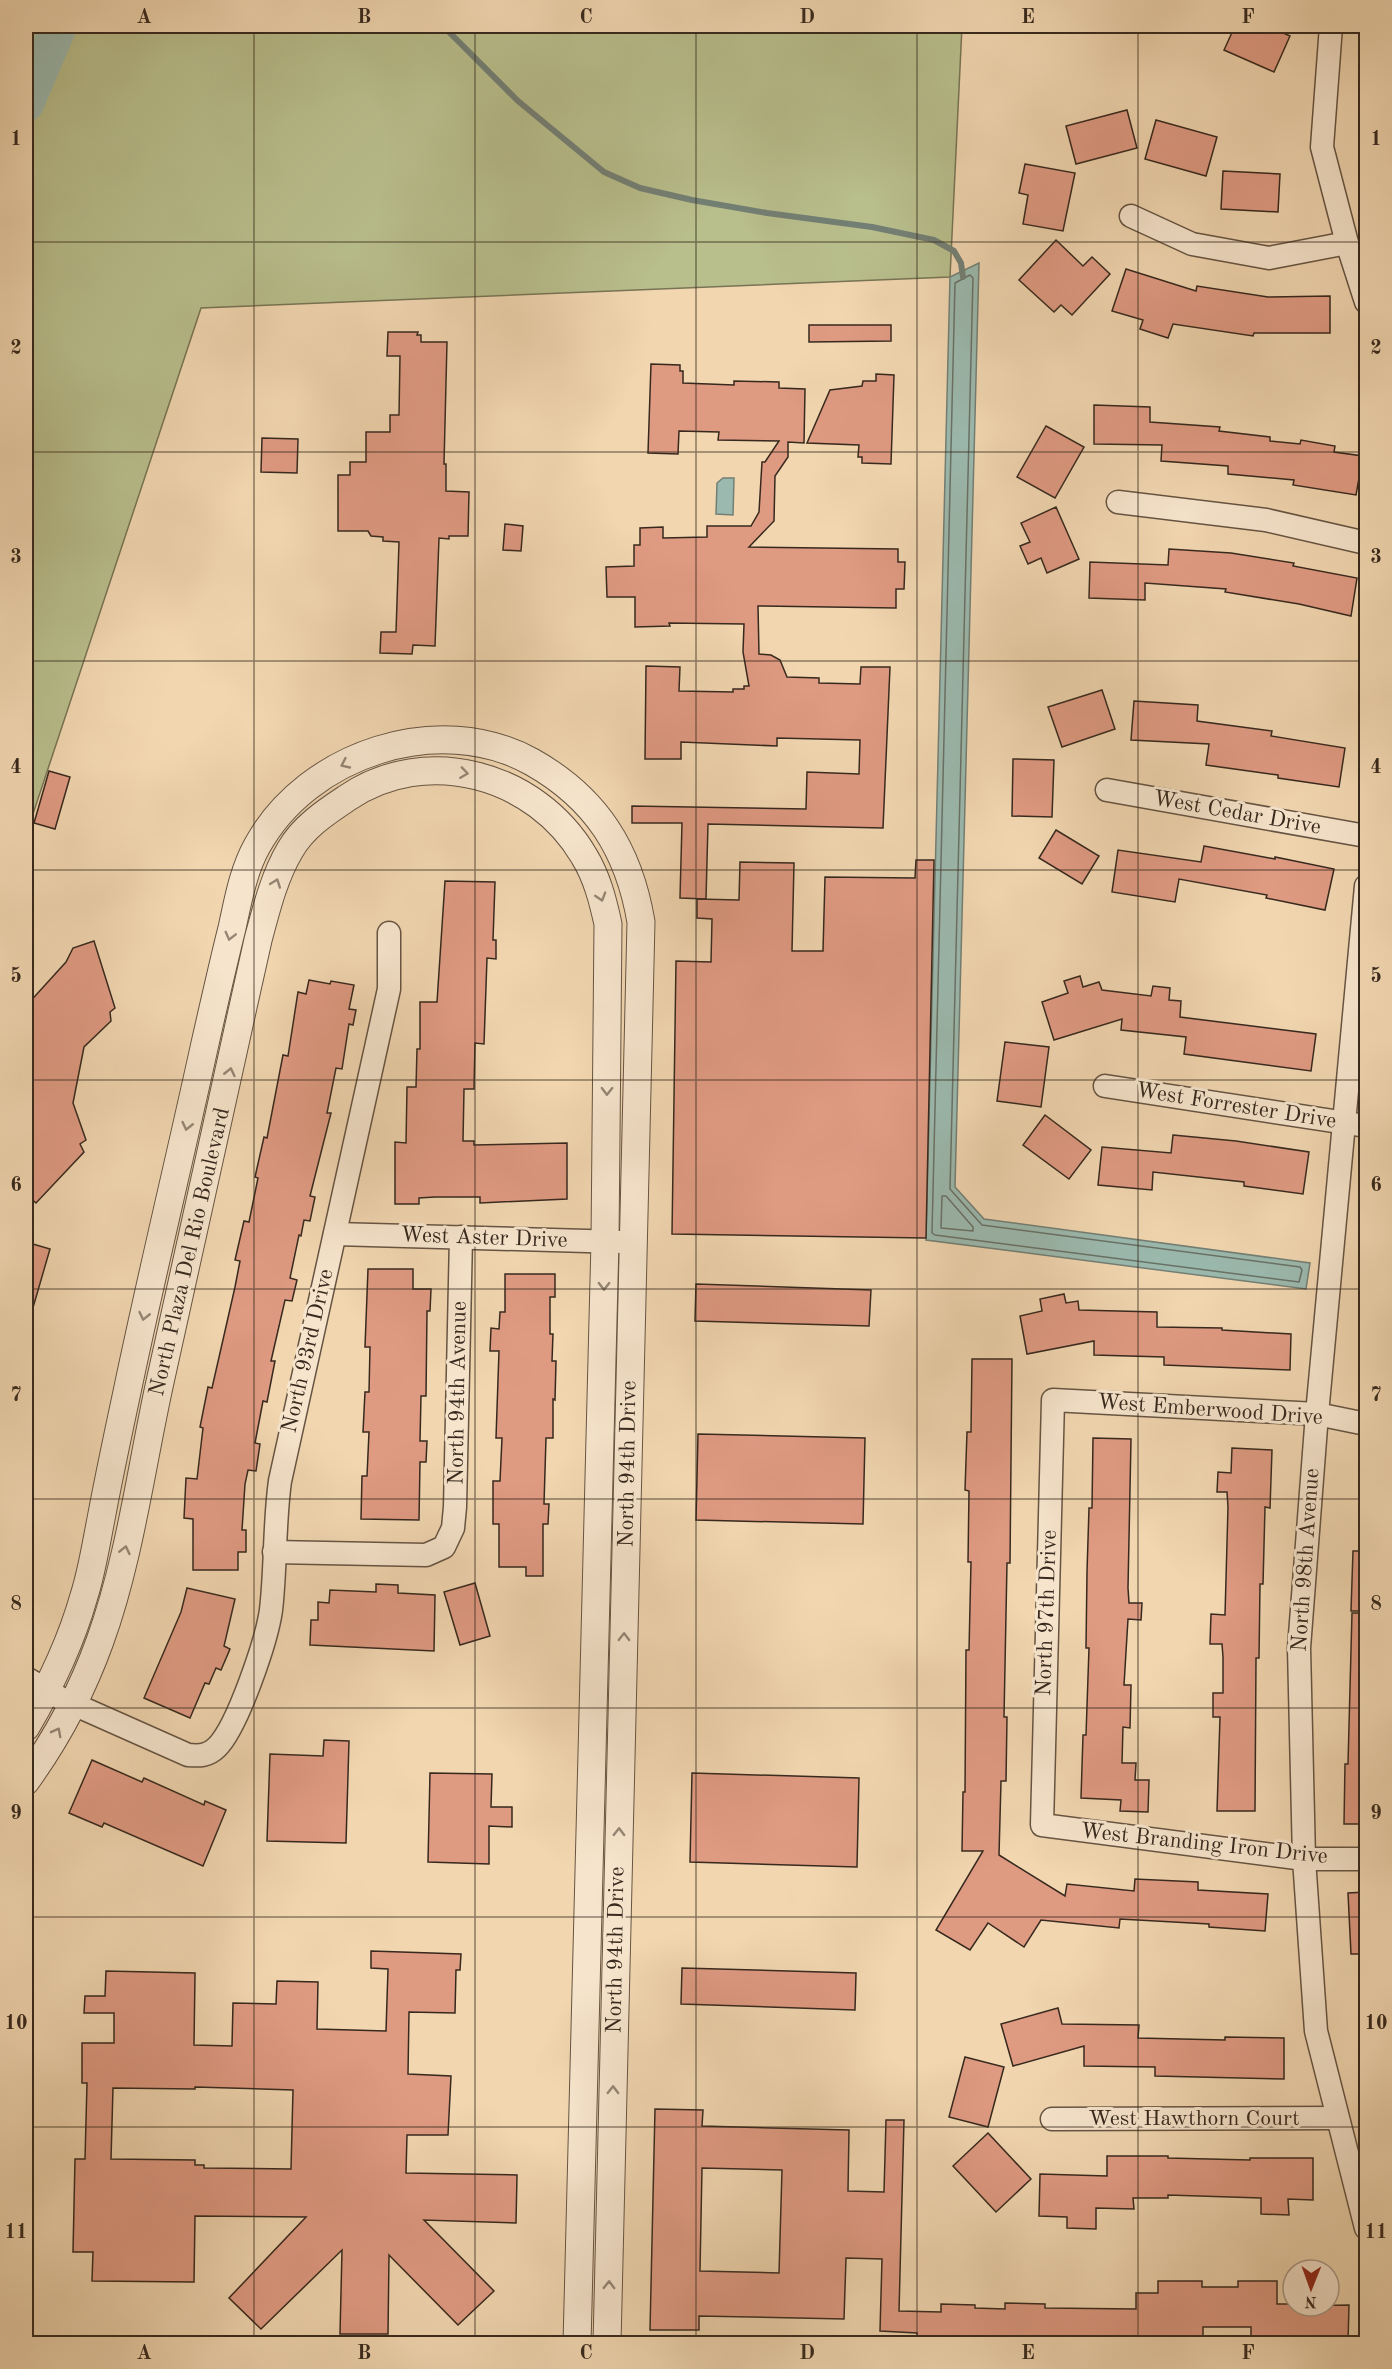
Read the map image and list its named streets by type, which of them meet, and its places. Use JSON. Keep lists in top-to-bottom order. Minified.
{"streets":{"street":["West Cedar Drive","West Forrester Drive","West Aster Drive","North Plaza Del Rio Boulevard","North 93rd Drive","North 94th Avenue","West Emberwood Drive","North 94th Drive","North 98th Avenue","North 97th Drive","West Branding Iron Drive","West Hawthorn Court"]},"crossings":[["West Forrester Drive","North 98th Avenue"],["West Aster Drive","North 93rd Drive"],["West Aster Drive","North 94th Avenue"],["West Aster Drive","North 94th Drive"],["North Plaza Del Rio Boulevard","North 93rd Drive"],["North Plaza Del Rio Boulevard","North 94th Drive"],["North 93rd Drive","North 94th Avenue"],["West Emberwood Drive","North 98th Avenue"],["West Emberwood Drive","North 97th Drive"],["North 98th Avenue","West Branding Iron Drive"],["North 98th Avenue","West Hawthorn Court"],["North 97th Drive","West Branding Iron Drive"]],"north":"bottom","grid":{"columns":["A","B","C","D","E","F"],"rows":["1","2","3","4","5","6","7","8","9","10","11"]}}
